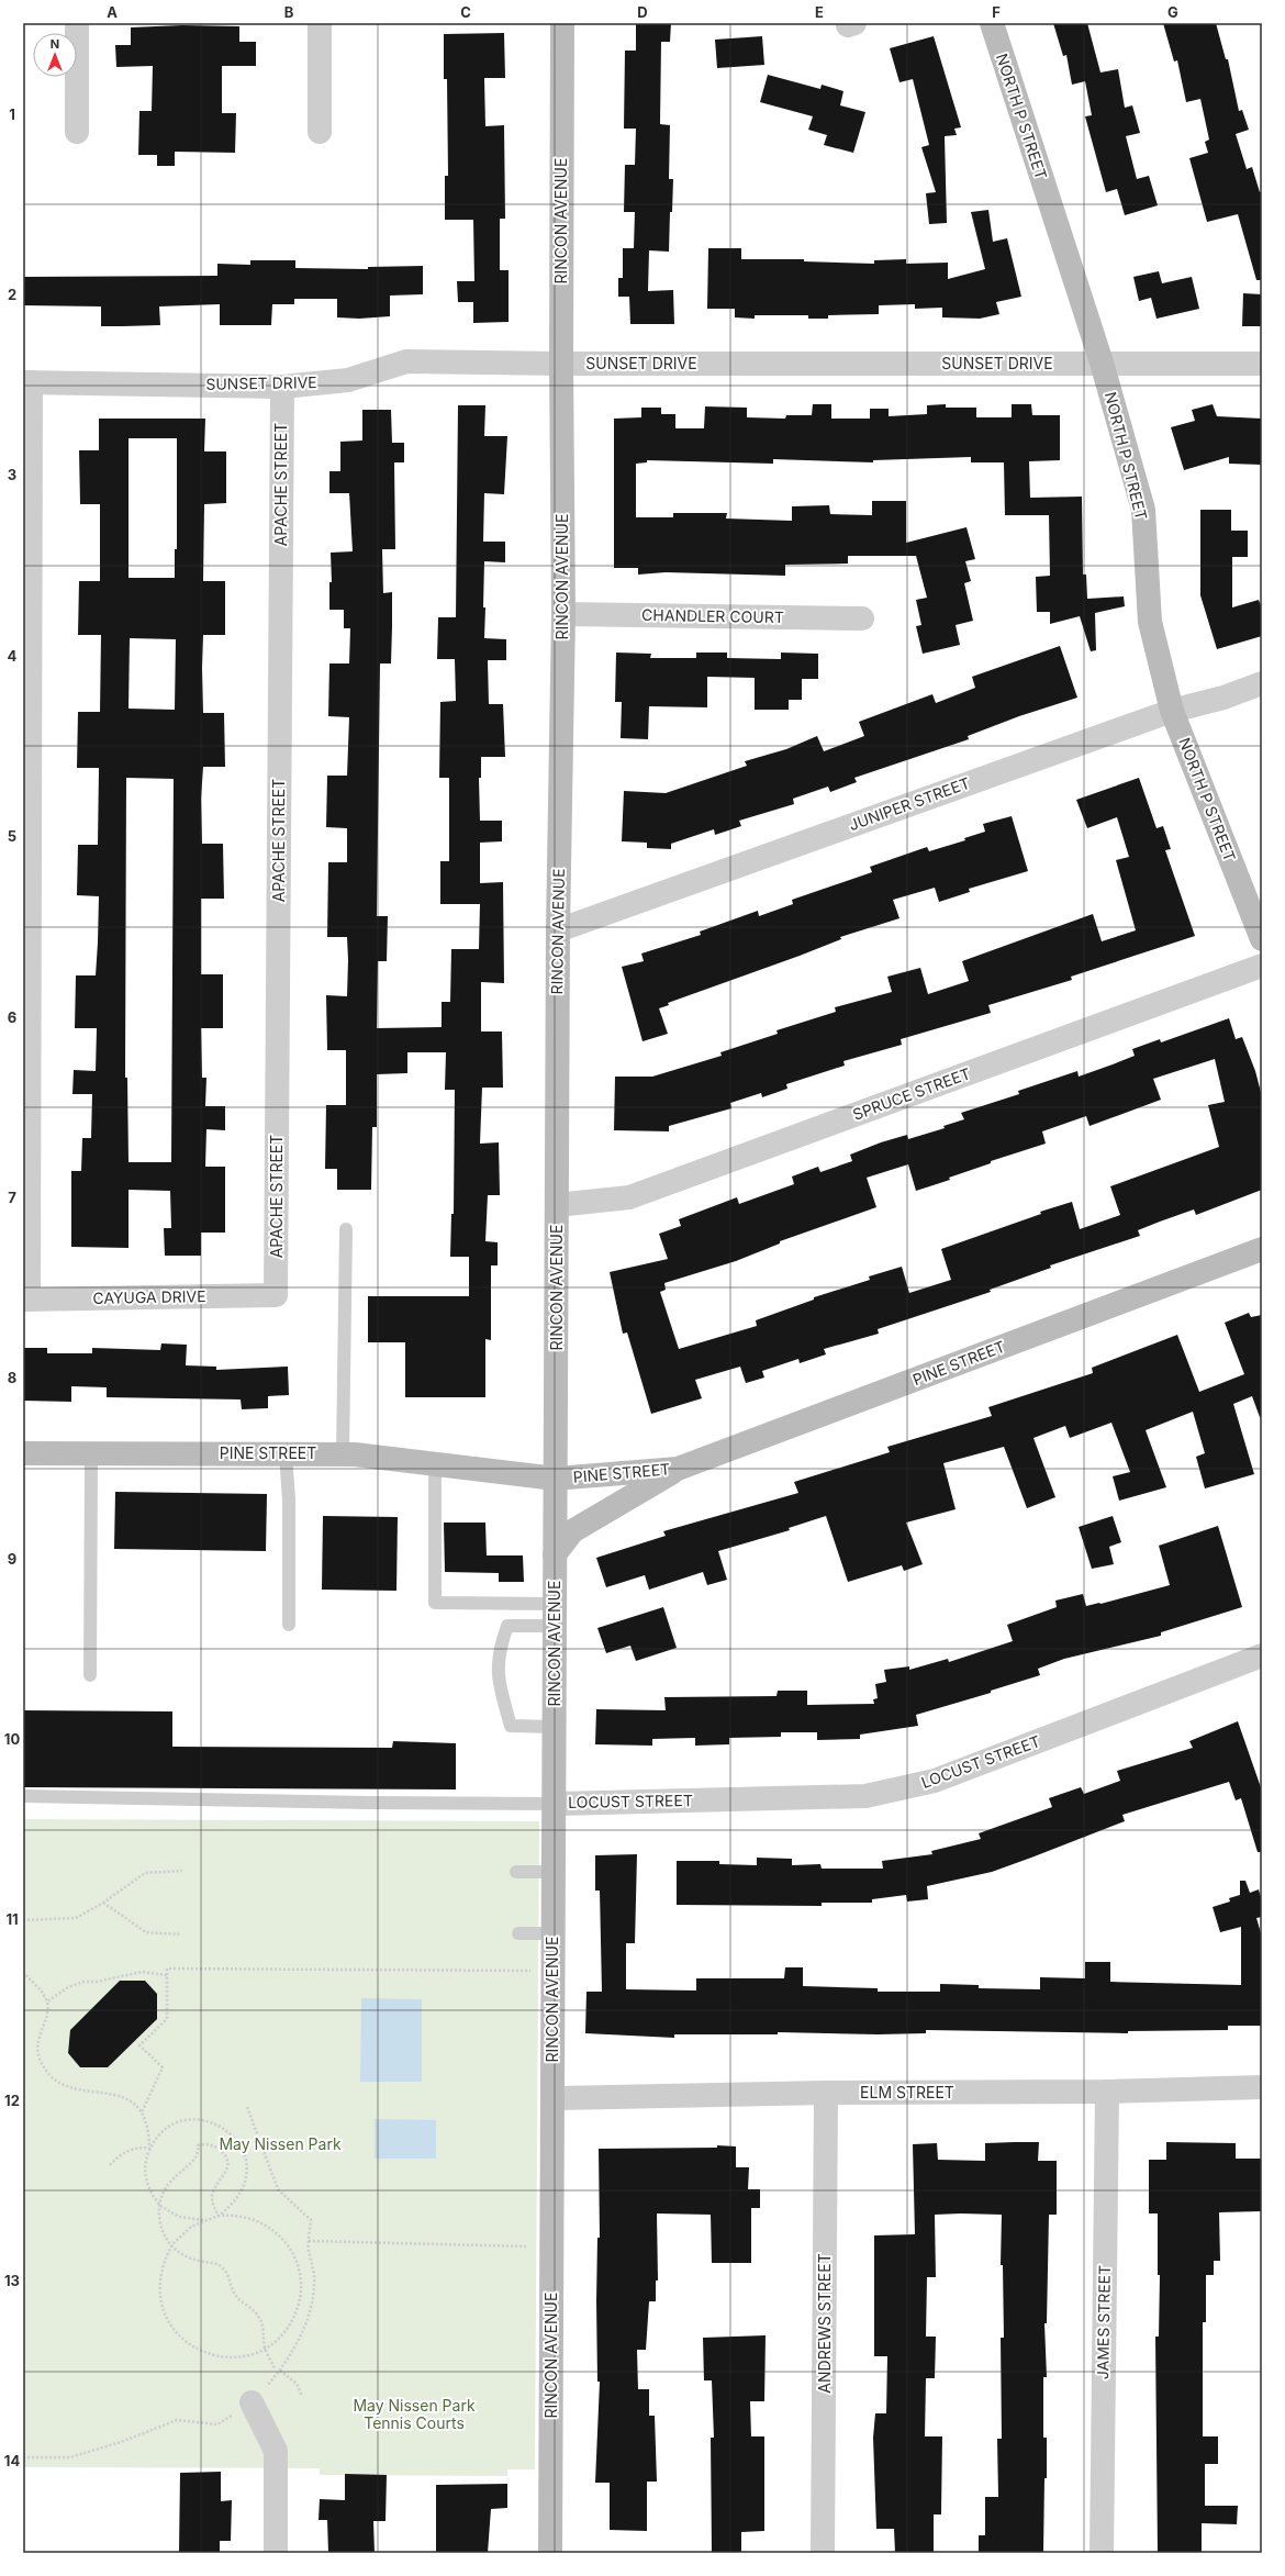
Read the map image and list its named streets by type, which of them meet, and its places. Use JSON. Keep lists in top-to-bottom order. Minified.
{"streets":{"street":["NORTH P STREET","RINCON AVENUE","SUNSET DRIVE","APACHE STREET","CHANDLER COURT","JUNIPER STREET","SPRUCE STREET","CAYUGA DRIVE","PINE STREET","LOCUST STREET","ELM STREET","JAMES STREET","ANDREWS STREET"]},"crossings":[["NORTH P STREET","SUNSET DRIVE"],["NORTH P STREET","JUNIPER STREET"],["RINCON AVENUE","SUNSET DRIVE"],["RINCON AVENUE","CHANDLER COURT"],["RINCON AVENUE","JUNIPER STREET"],["RINCON AVENUE","SPRUCE STREET"],["RINCON AVENUE","PINE STREET"],["RINCON AVENUE","LOCUST STREET"],["RINCON AVENUE","ELM STREET"],["SUNSET DRIVE","APACHE STREET"],["APACHE STREET","CAYUGA DRIVE"],["ELM STREET","JAMES STREET"],["ELM STREET","ANDREWS STREET"]],"parks":["May Nissen Park","May Nissen Park Tennis Courts"],"north":"top","grid":{"columns":["A","B","C","D","E","F","G"],"rows":["1","2","3","4","5","6","7","8","9","10","11","12","13","14"]}}
